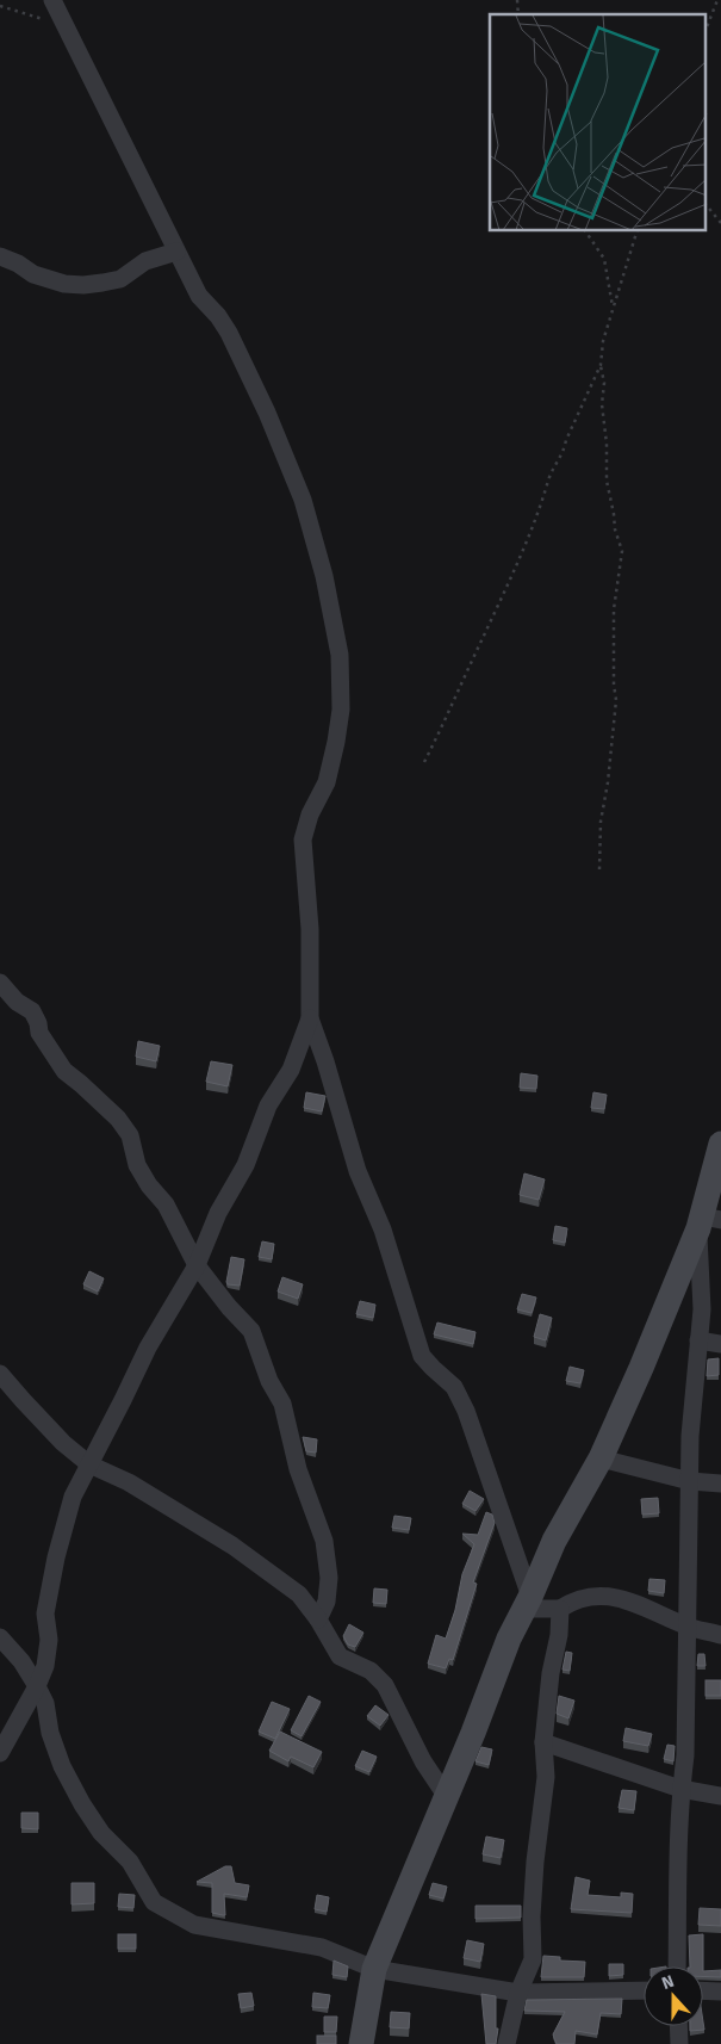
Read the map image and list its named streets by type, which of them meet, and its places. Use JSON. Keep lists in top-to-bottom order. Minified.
{"north":"top"}
